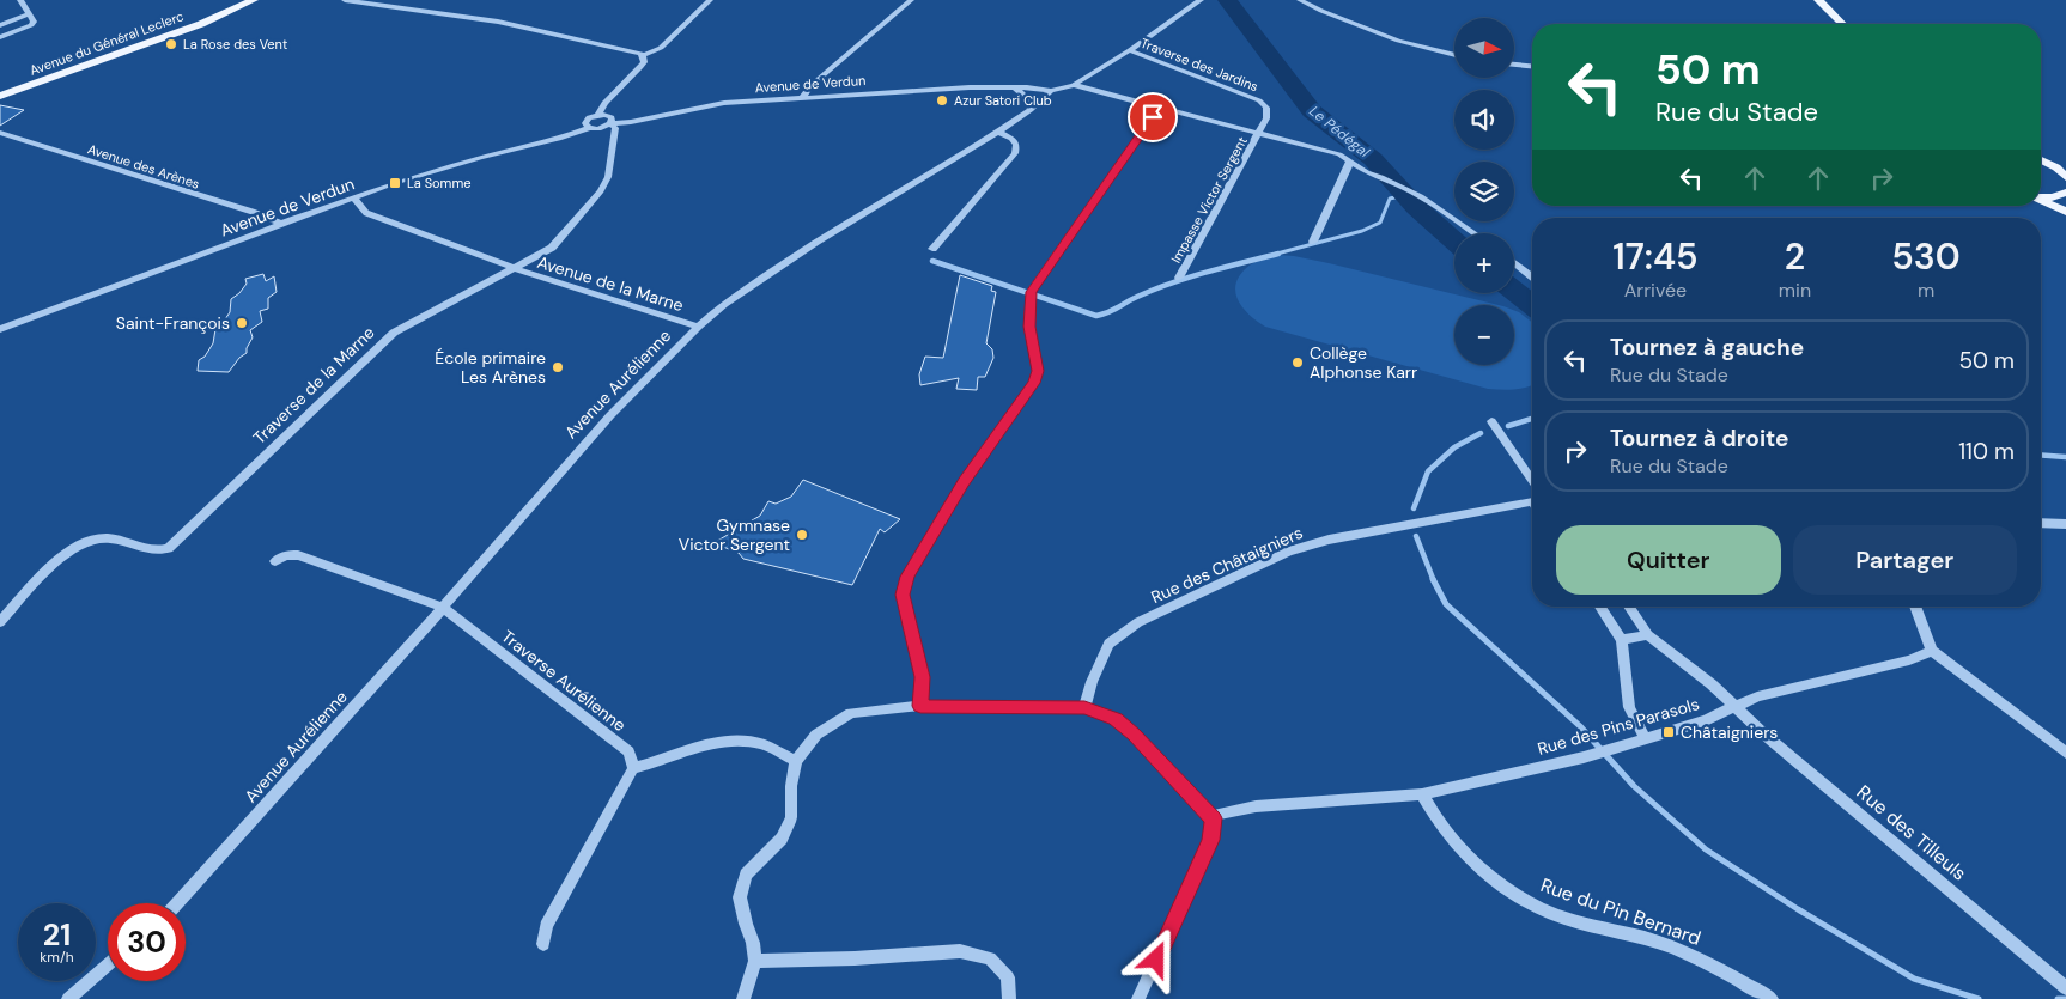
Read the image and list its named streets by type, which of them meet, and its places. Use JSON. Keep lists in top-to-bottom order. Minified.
{"streets":{"main road":["Avenue du Général Leclerc"],"street":["Traverse des Jardins","Avenue de Verdun","Avenue des Arènes","Impasse Victor Sergent","Avenue de la Marne","Avenue Aurélienne","Traverse de la Marne","Rue des Châtaigniers","Traverse Aurélienne","Rue des Pins Parasols","Rue des Tilleuls","Rue du Pin Bernard"]},"crossings":[["Traverse des Jardins","Impasse Victor Sergent"],["Traverse des Jardins","Avenue Aurélienne"],["Avenue de Verdun","Avenue des Arènes"],["Avenue de Verdun","Avenue de la Marne"],["Avenue de Verdun","Avenue Aurélienne"],["Avenue de Verdun","Traverse de la Marne"],["Avenue de la Marne","Avenue Aurélienne"],["Avenue de la Marne","Traverse de la Marne"],["Avenue Aurélienne","Traverse Aurélienne"],["Rue des Pins Parasols","Rue des Tilleuls"],["Rue des Pins Parasols","Rue du Pin Bernard"]],"water":["Le Pédégal"],"places":{"other":["La Rose des Vent","Azur Satori Club","Saint-François","Collège Alphonse Karr","École primaire Les Arènes","Gymnase Victor Sergent"],"transit":["La Somme","Châtaigniers"]},"north":"right","page":{"map_buttons":["+","−"],"turn":["50 m","Rue du Stade"],"eta":["17:45","Arrivée","2","min","530","m"],"list":[{"name":"Tournez à gauche","note":"Rue du Stade","value":"50 m"},{"name":"Tournez à droite","note":"Rue du Stade","value":"110 m"}],"buttons":["Quitter","Partager"],"speed":"21 km/h","limit":"30"}}
